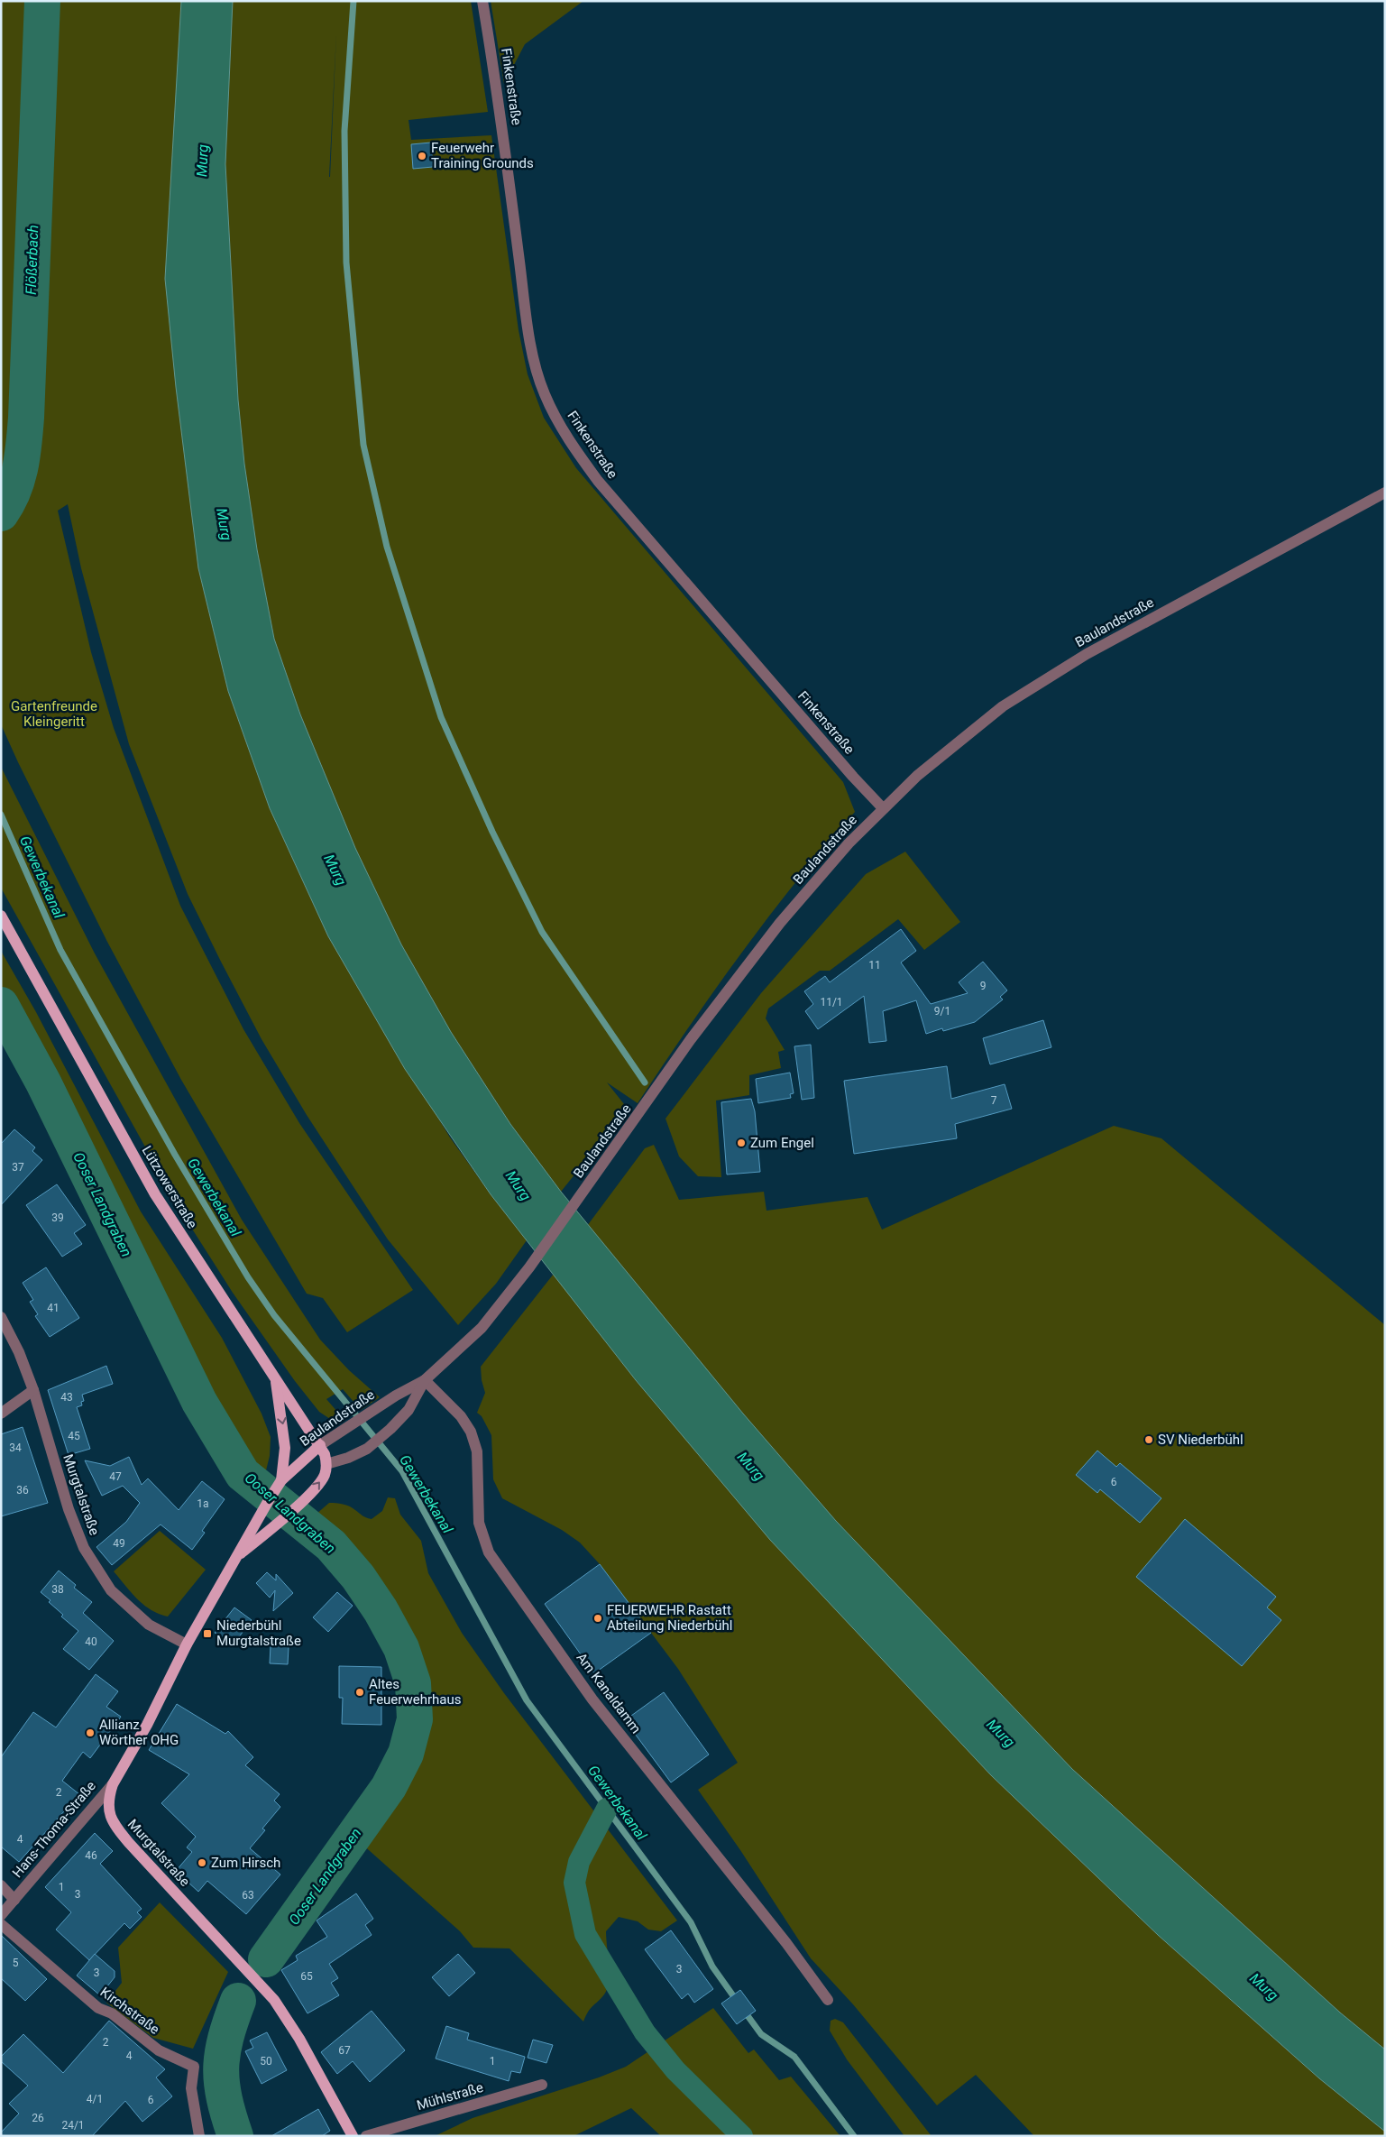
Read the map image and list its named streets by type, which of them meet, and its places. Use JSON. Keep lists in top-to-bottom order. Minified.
{"streets":{"main road":["Baulandstraße","Lützowerstraße","Murgtalstraße"],"street":["Finkenstraße","Am Kanaldamm","Hans-Thoma-Straße","Kirchstraße","Mühlstraße"]},"crossings":[["Finkenstraße","Baulandstraße"],["Baulandstraße","Lützowerstraße"],["Baulandstraße","Murgtalstraße"],["Baulandstraße","Am Kanaldamm"],["Murgtalstraße","Hans-Thoma-Straße"]],"water":["Murg","Flößerbach","Gewerbekanal","Ooser Landgraben"],"parks":["Gartenfreunde Kleingeritt"],"places":{"other":["Feuerwehr Training Grounds","Zum Engel","SV Niederbühl","FEUERWEHR Rastatt Abteilung Niederbühl","Altes Feuerwehrhaus","Allianz Wörther OHG","Zum Hirsch"],"transit":["Niederbühl Murgtalstraße"]},"house_numbers":["11","9","11/1","9/1","7","37","39","41","43","45","34","47","6","36","1a","49","38","40","2","4","46","1","3","63","5","3","3","65","2","67","4","50","1","4/1","6","26","24/1"]}
